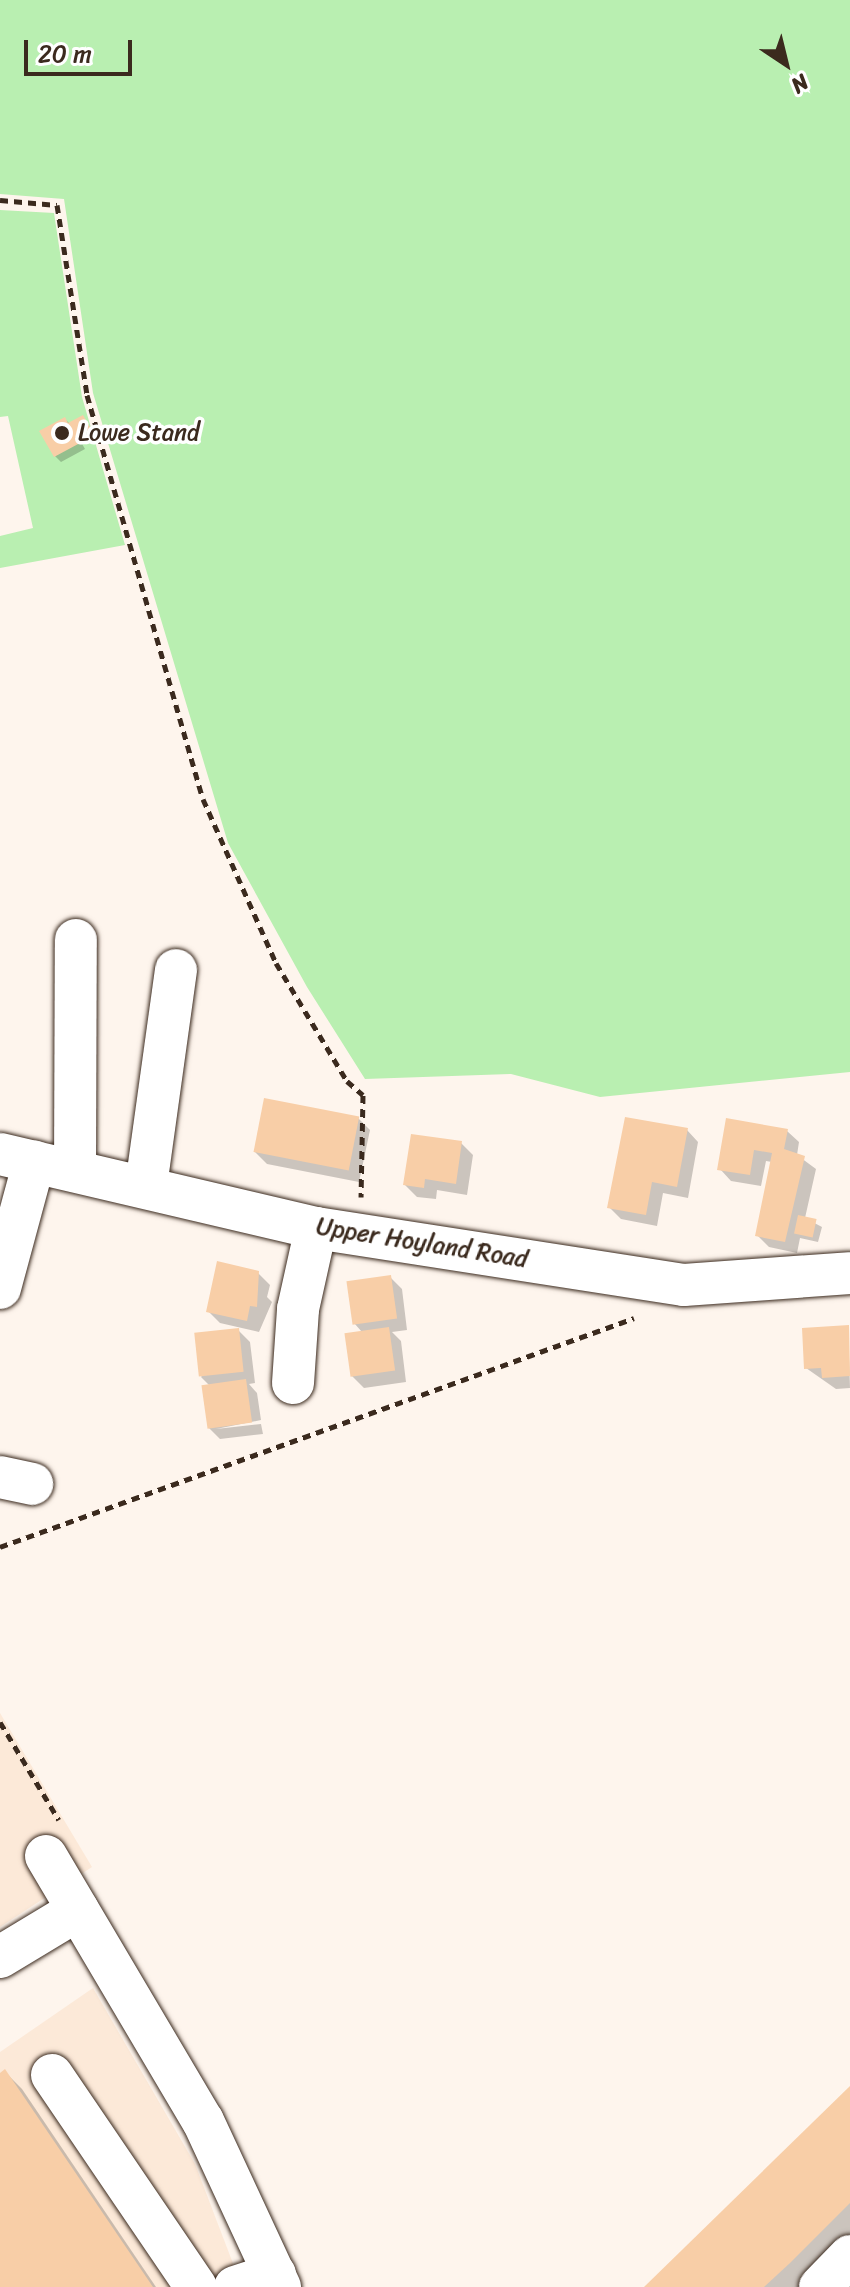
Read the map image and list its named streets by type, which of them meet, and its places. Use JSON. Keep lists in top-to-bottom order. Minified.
{"streets":{"street":["Upper Hoyland Road"]},"places":["Lowe Stand"],"scale_bar":"20 m","north":"bottom right"}
